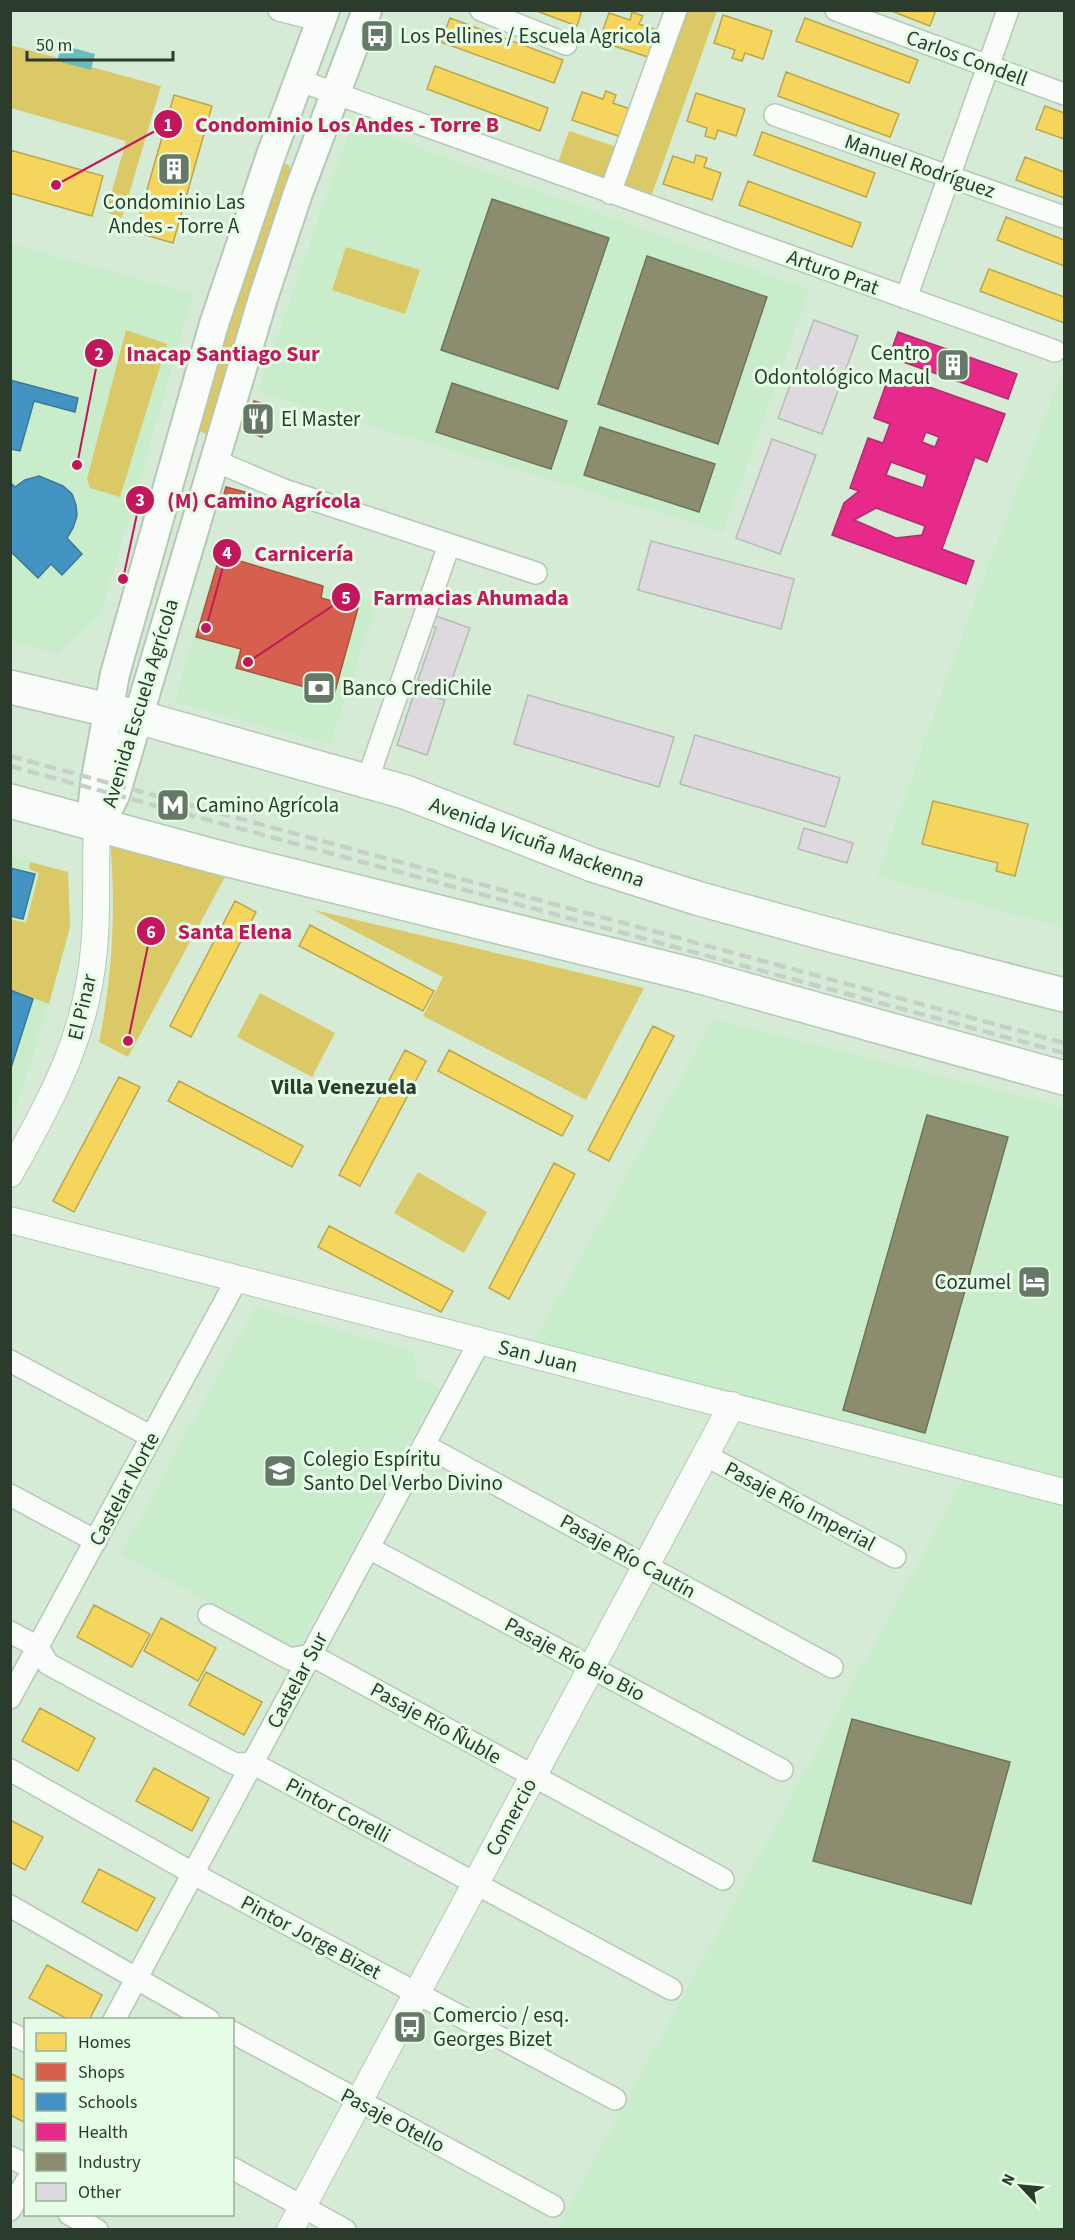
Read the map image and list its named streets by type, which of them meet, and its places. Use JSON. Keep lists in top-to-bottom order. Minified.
{"streets":{"main road":["Avenida Escuela Agrícola","Avenida Vicuña Mackenna"],"street":["Carlos Condell","Manuel Rodríguez","Arturo Prat","El Pinar","San Juan","Castelar Norte","Pasaje Río Imperial","Pasaje Río Cautín","Pasaje Río Bio Bio","Castelar Sur","Pasaje Río Ñuble","Pintor Corelli","Comercio","Pintor Jorge Bizet","Pasaje Otello"]},"crossings":[["Arturo Prat","Avenida Escuela Agrícola"],["Avenida Escuela Agrícola","Avenida Vicuña Mackenna"],["Avenida Escuela Agrícola","El Pinar"],["San Juan","Castelar Norte"],["San Juan","Castelar Sur"],["San Juan","Comercio"],["Castelar Norte","Pintor Corelli"],["Pasaje Río Imperial","Comercio"],["Pasaje Río Cautín","Castelar Sur"],["Pasaje Río Cautín","Comercio"],["Pasaje Río Bio Bio","Castelar Sur"],["Pasaje Río Bio Bio","Comercio"],["Castelar Sur","Pasaje Río Ñuble"],["Castelar Sur","Pintor Corelli"],["Castelar Sur","Pintor Jorge Bizet"],["Pasaje Río Ñuble","Comercio"],["Pintor Corelli","Comercio"],["Comercio","Pintor Jorge Bizet"],["Comercio","Pasaje Otello"]],"districts":["Villa Venezuela"],"places":{"bus stop":["Los Pellines / Escuela Agricola","Comercio / esq. Georges Bizet"],"building":["Condominio Las Andes - Torre A","Centro Odontológico Macul"],"other":["Condominio Los Andes - Torre B","Inacap Santiago Sur","(M) Camino Agrícola","Carnicería","Farmacias Ahumada","Santa Elena"],"restaurant":["El Master"],"bank":["Banco CrediChile"],"metro station":["Camino Agrícola"],"hotel":["Cozumel"],"school or university":["Colegio Espíritu Santo Del Verbo Divino"]},"legend":["Homes","Shops","Schools","Health","Industry","Other"],"scale_bar":"50 m","north":"top left"}
